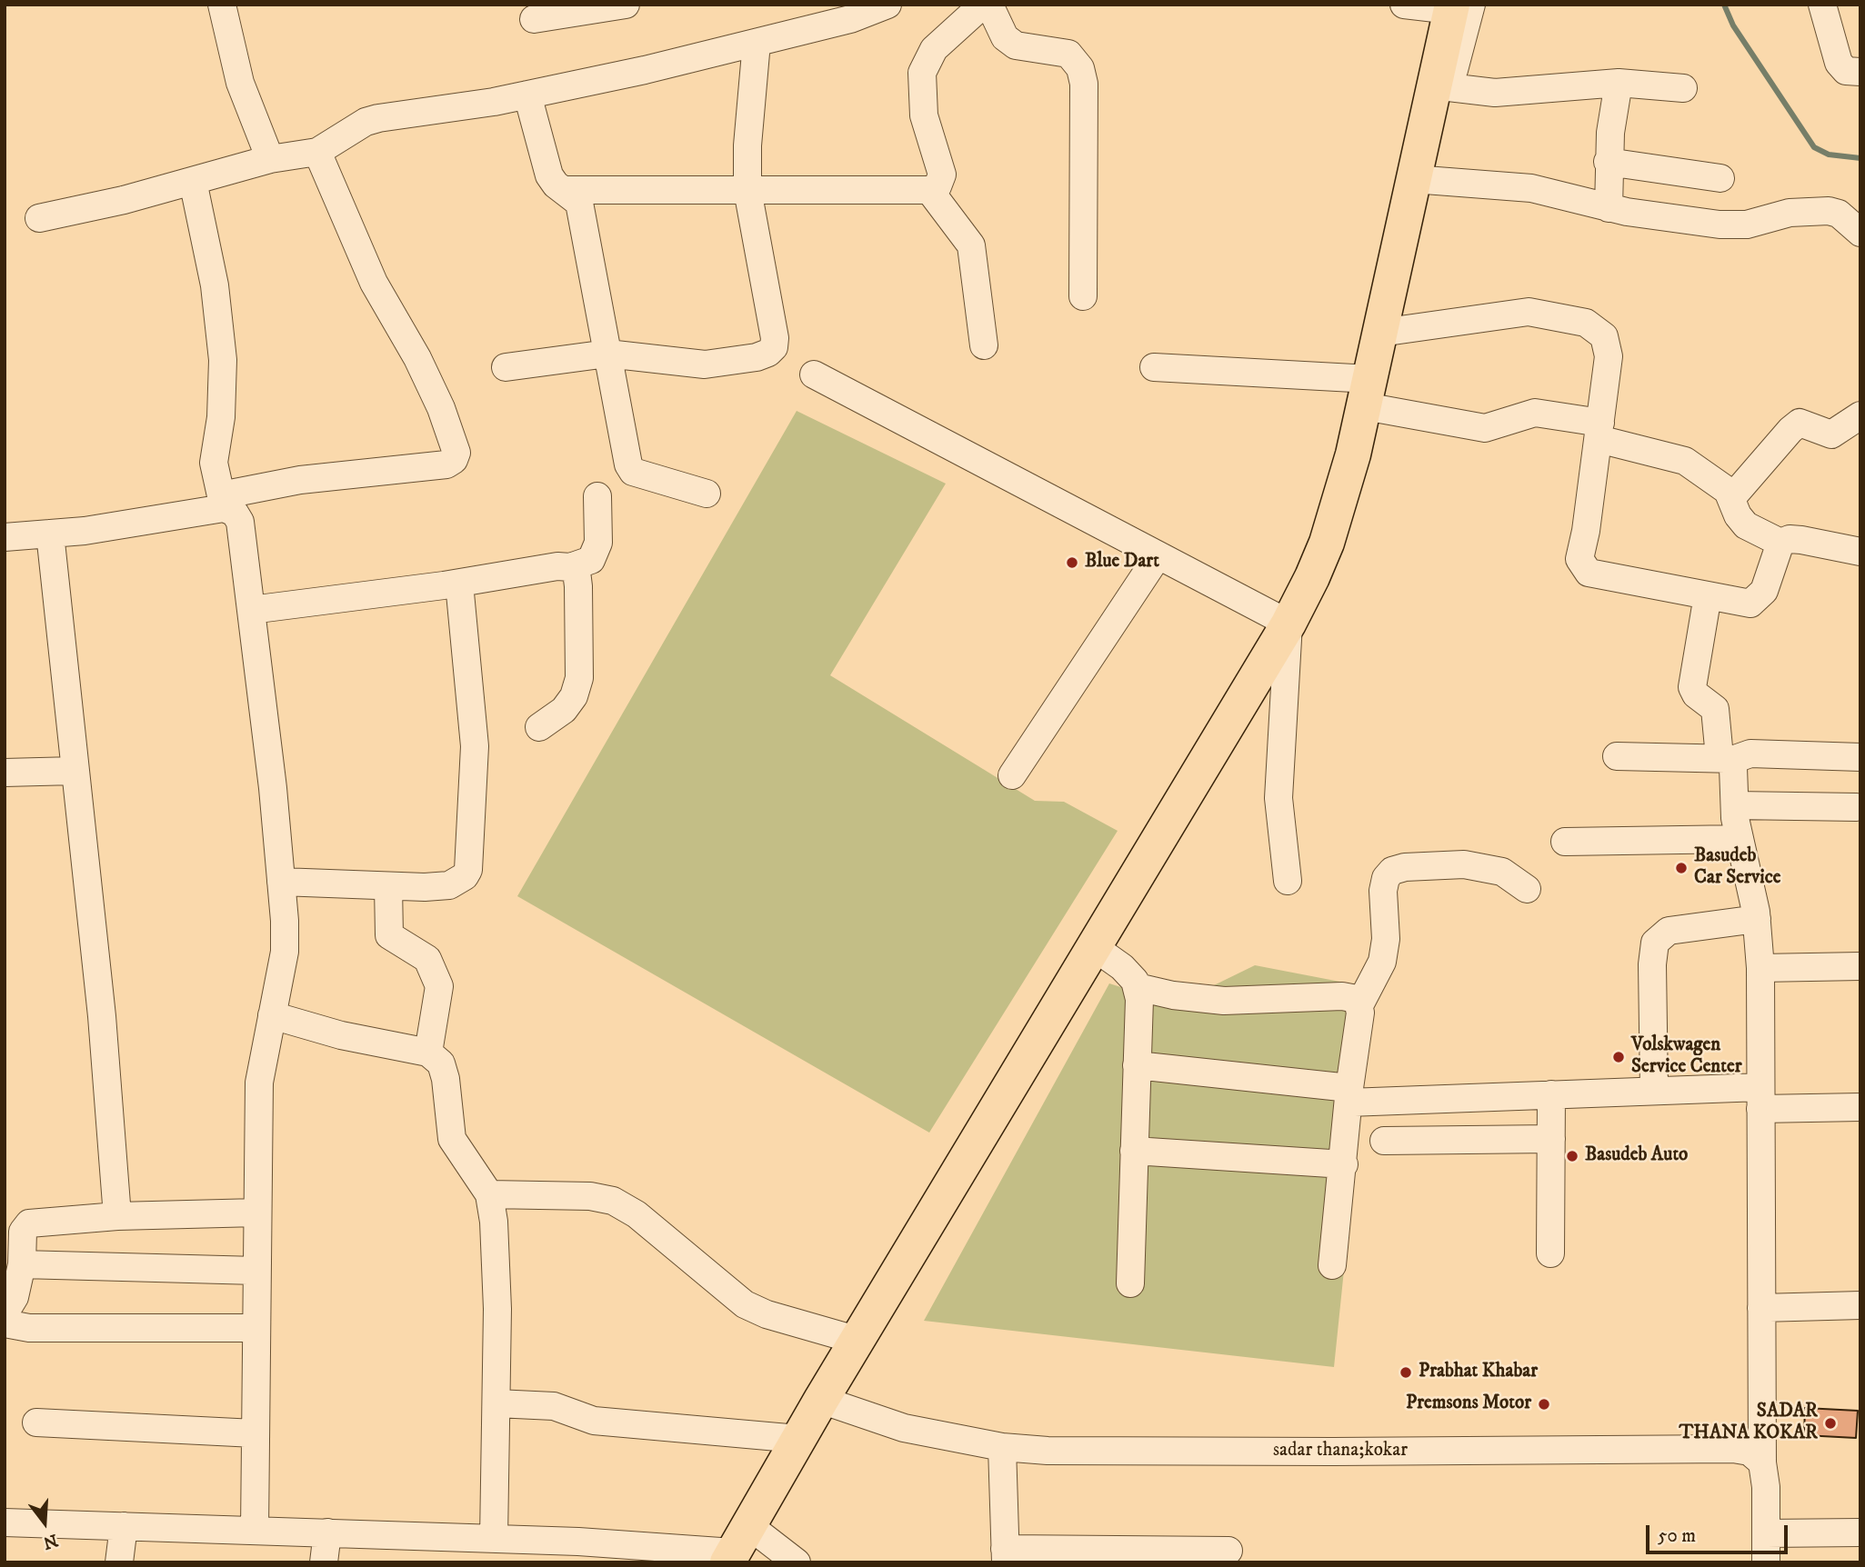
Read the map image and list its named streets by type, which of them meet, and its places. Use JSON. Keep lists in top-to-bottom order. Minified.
{"streets":{"street":["sadar thana;kokar"]},"places":["Blue Dart","Basudeb Car Service","Volskwagen Service Center","Basudeb Auto","Prabhat Khabar","Premsons Motor","SADAR THANA KOKAR"],"scale_bar":"50 m","north":"bottom"}
